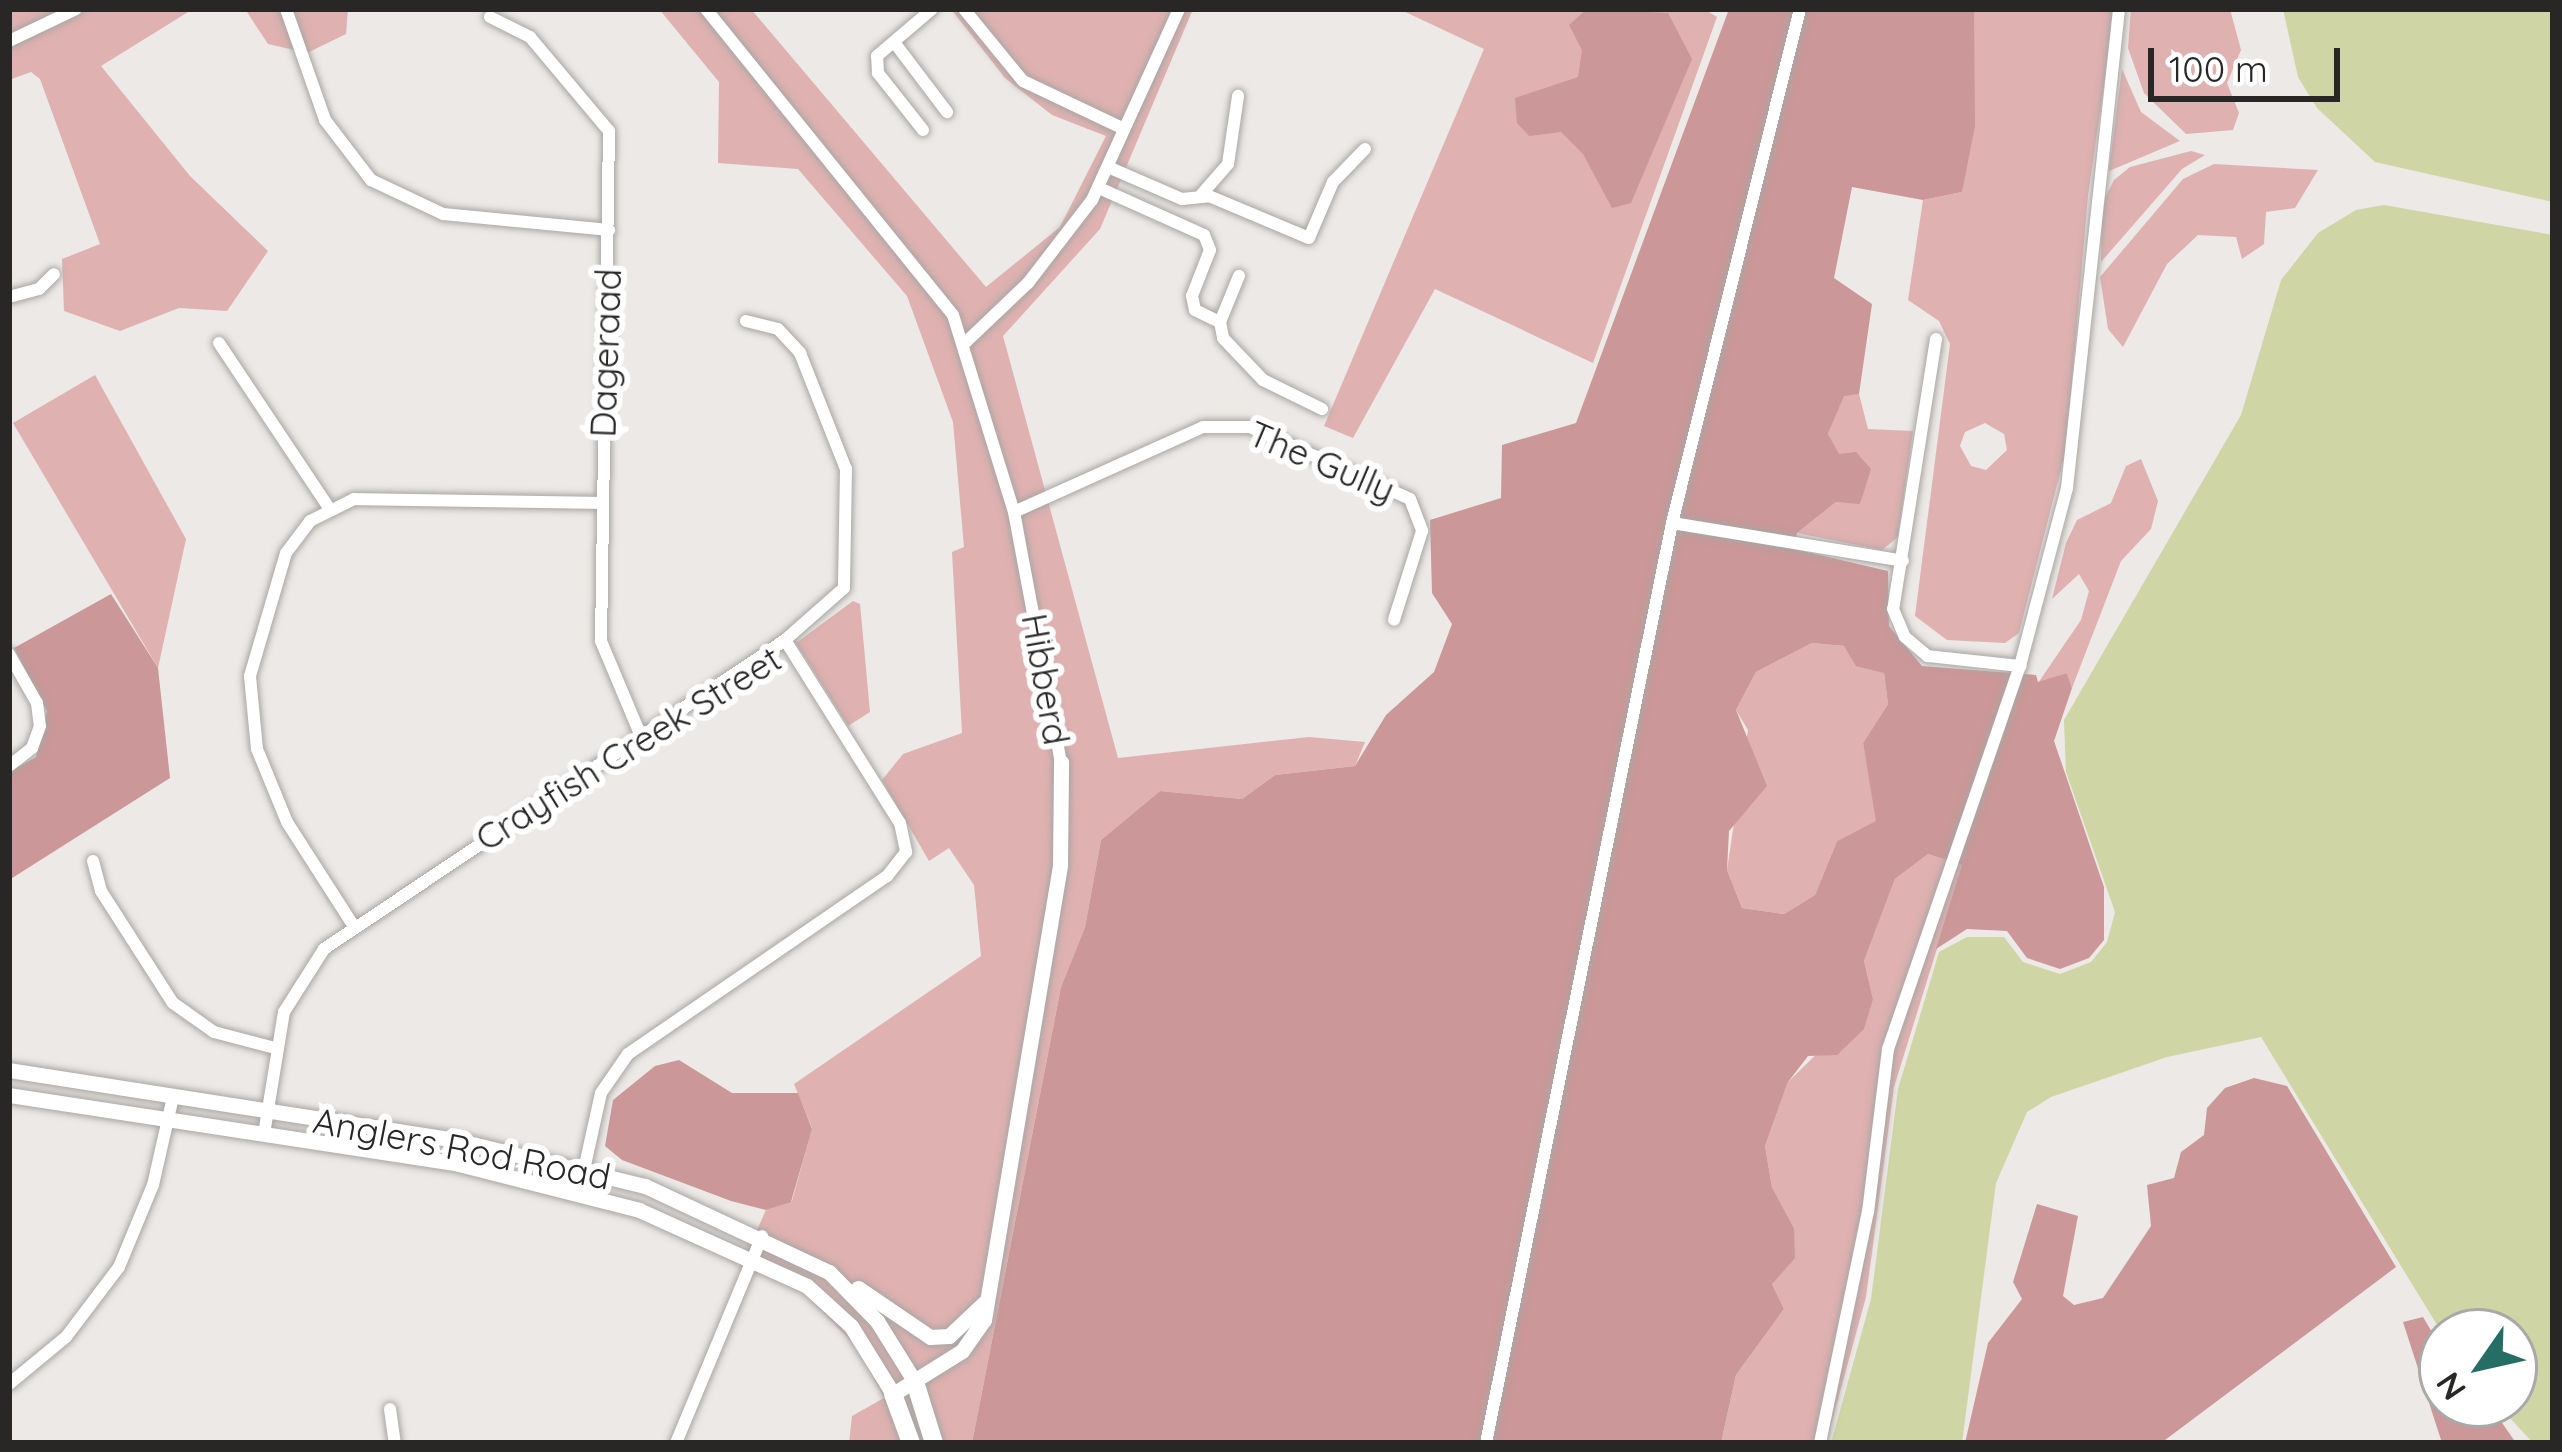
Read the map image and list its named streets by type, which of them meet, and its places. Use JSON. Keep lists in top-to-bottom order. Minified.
{"streets":{"street":["Dageraad","The Gully","Hibberd","Crayfish Creek Street","Anglers Rod Road"]},"crossings":[["Dageraad","Crayfish Creek Street"],["The Gully","Hibberd"],["Hibberd","Anglers Rod Road"],["Crayfish Creek Street","Anglers Rod Road"]],"scale_bar":"100 m","north":"bottom left"}
